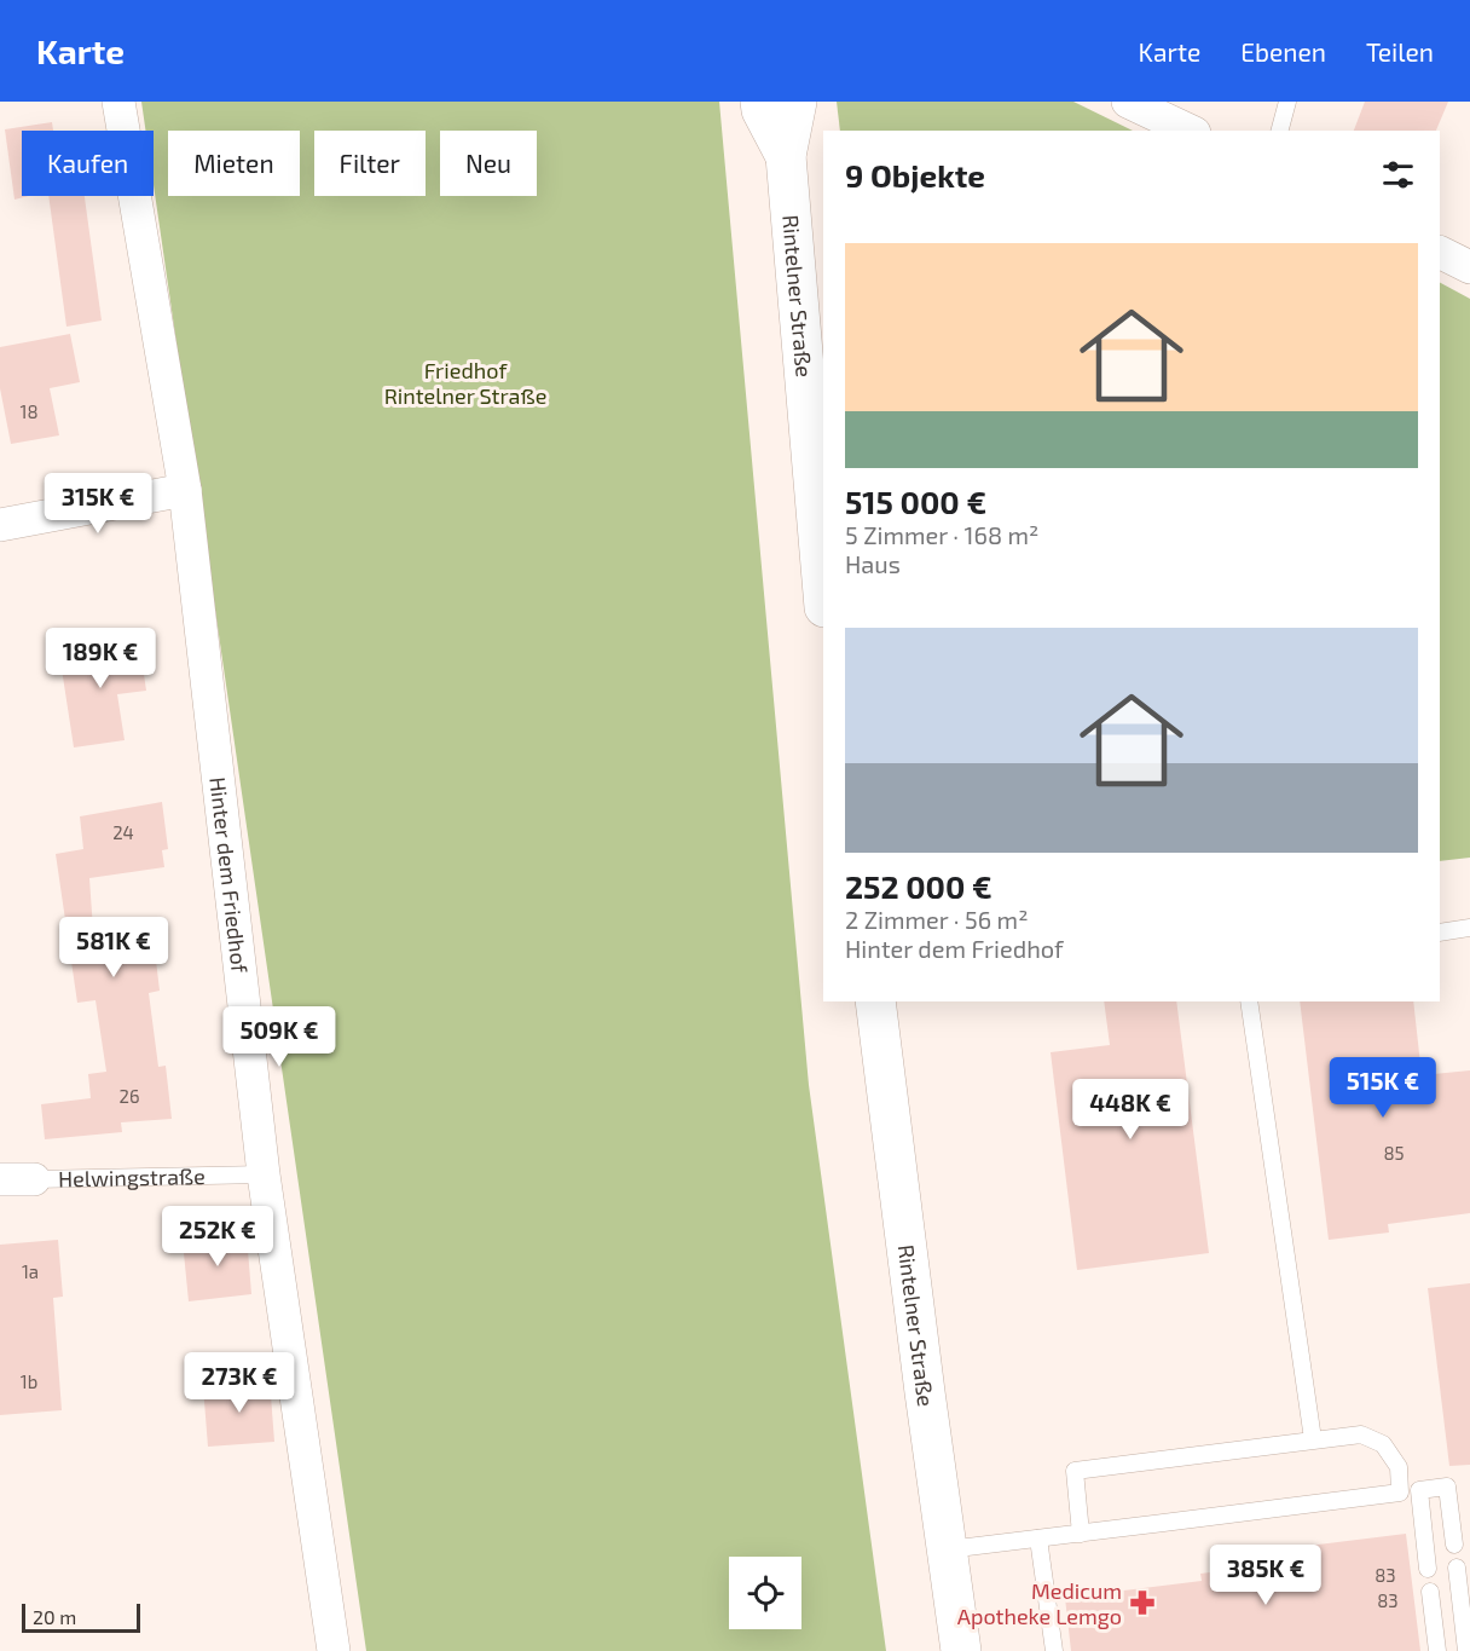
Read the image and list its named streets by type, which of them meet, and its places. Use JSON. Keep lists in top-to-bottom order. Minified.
{"streets":{"main road":["Rintelner Straße"],"street":["Hinter dem Friedhof","Helwingstraße"]},"crossings":[["Hinter dem Friedhof","Helwingstraße"]],"parks":["Friedhof Rintelner Straße"],"places":{"pharmacy":["Medicum Apotheke Lemgo"]},"house_numbers":["18","24","26","85","1a","1b","83","83"],"scale_bar":"20 m","page":{"header":"Karte","nav":["Karte","Ebenen","Teilen"],"chip":["Kaufen","Mieten","Filter","Neu"],"heading":"9 Objekte","list":[{"name":"515 000 €","note":"5 Zimmer · 168 m² · Haus"},{"name":"252 000 €","note":"2 Zimmer · 56 m² · Hinter dem Friedhof"}],"price":["315K €","189K €","581K €","509K €","515K €","448K €","252K €","273K €","385K €"],"scale":"20 m"}}
